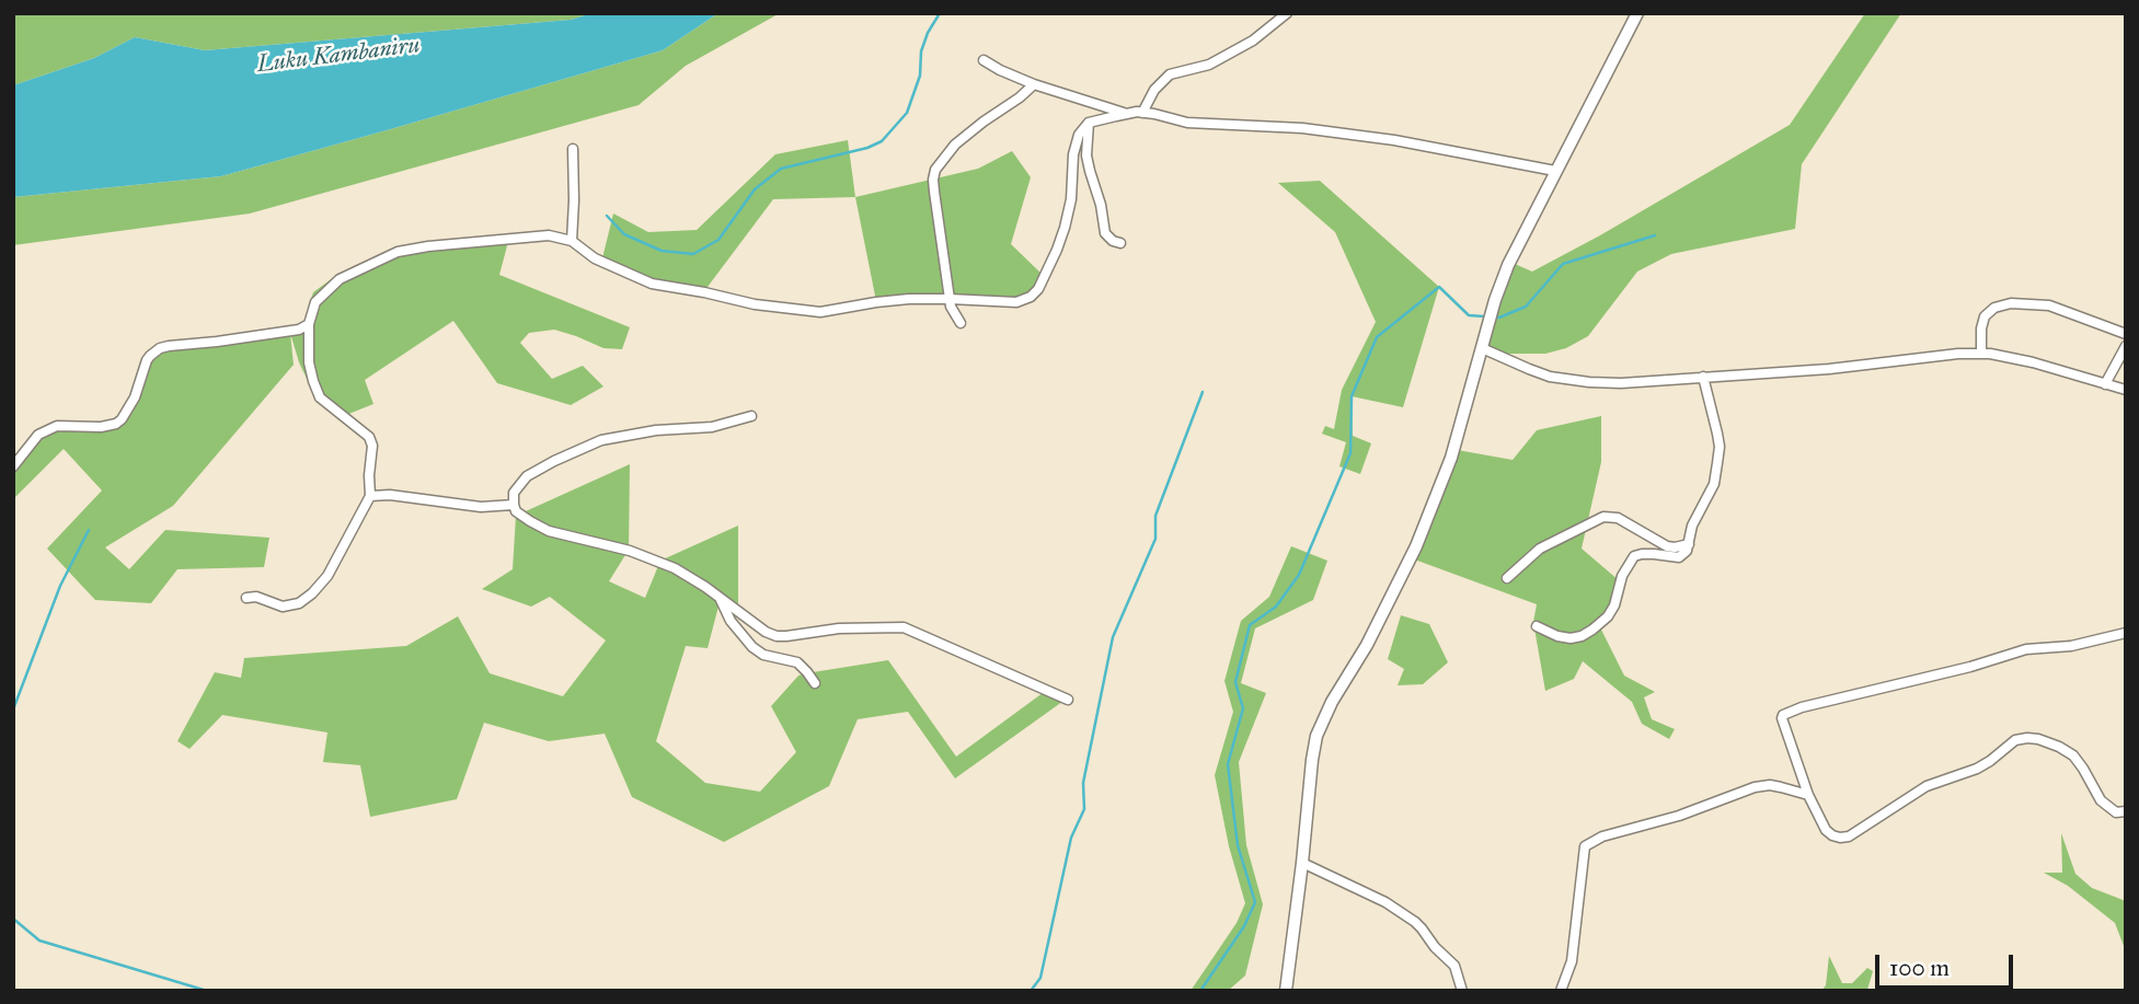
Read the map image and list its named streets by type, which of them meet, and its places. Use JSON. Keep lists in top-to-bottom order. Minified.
{"water":["Luku Kambaniru"],"scale_bar":"100 m"}
